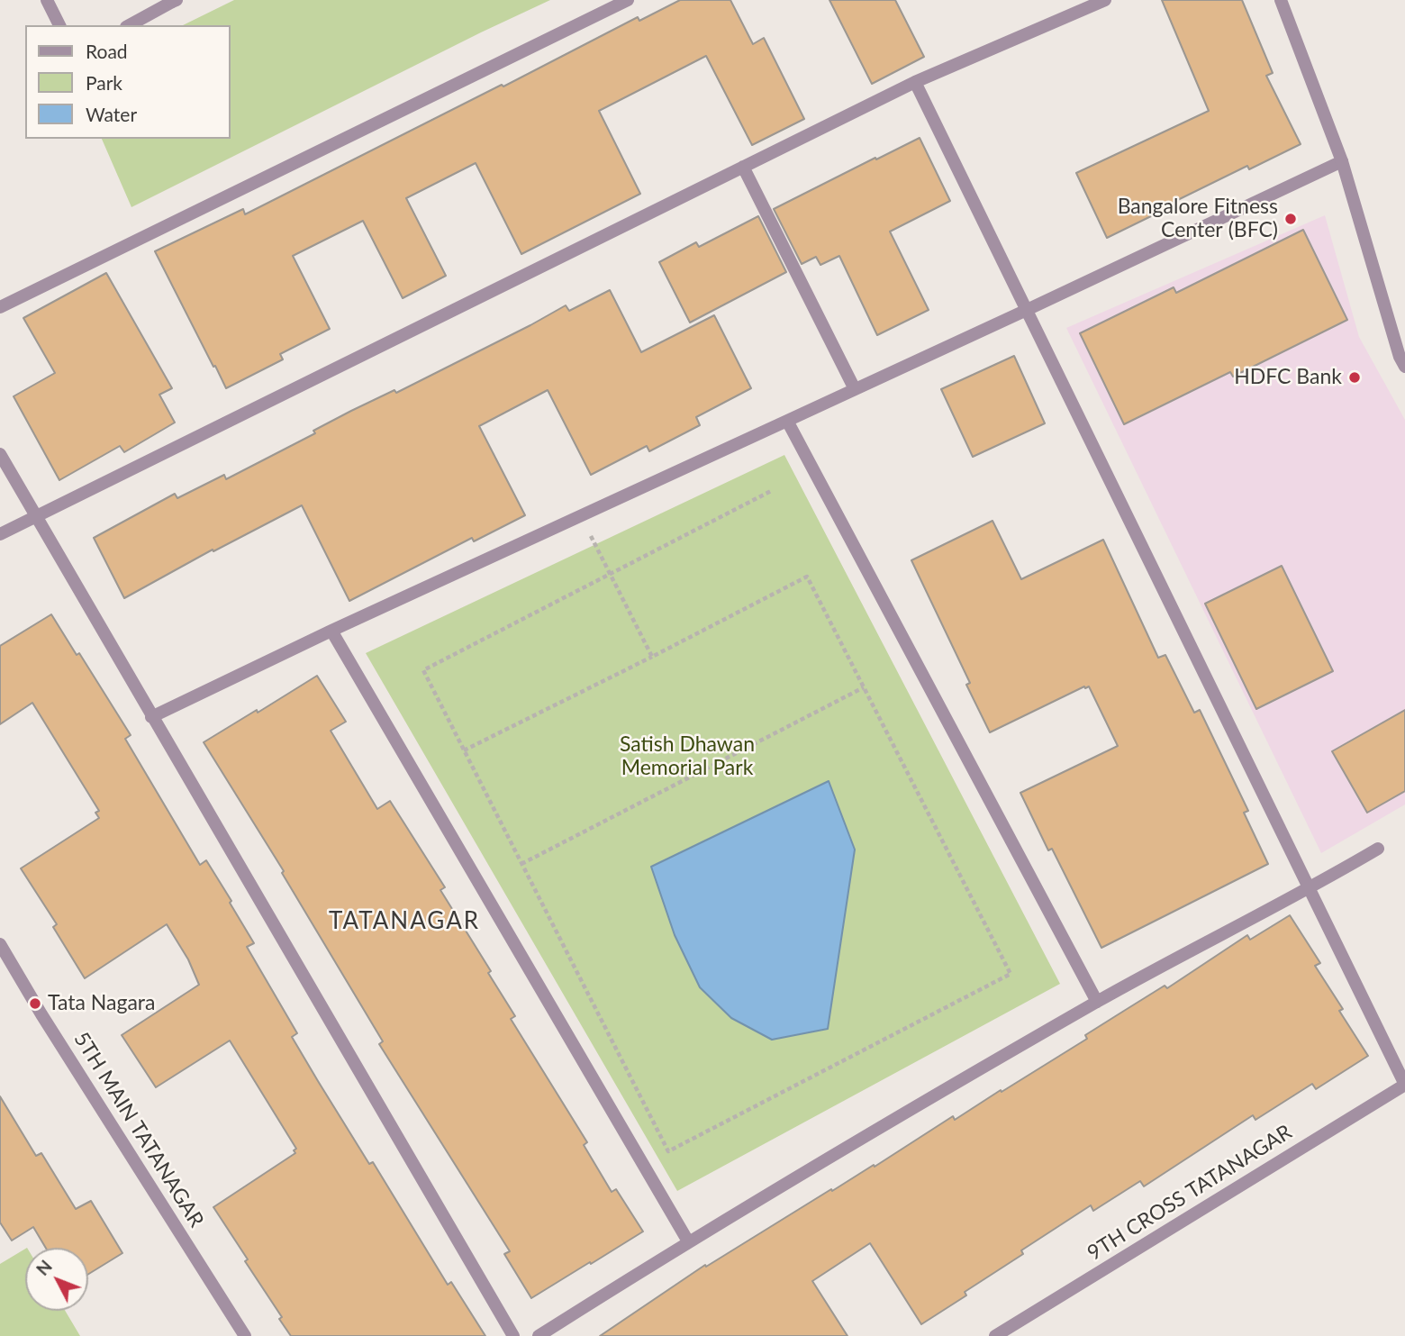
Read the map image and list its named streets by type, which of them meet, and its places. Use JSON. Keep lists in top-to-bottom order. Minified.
{"streets":{"street":["5TH MAIN TATANAGAR","9TH CROSS TATANAGAR"]},"districts":["TATANAGAR"],"parks":["Satish Dhawan Memorial Park"],"places":["Bangalore Fitness Center (BFC)","HDFC Bank","Tata Nagara"],"legend":["Road","Park","Water"],"north":"top left"}
